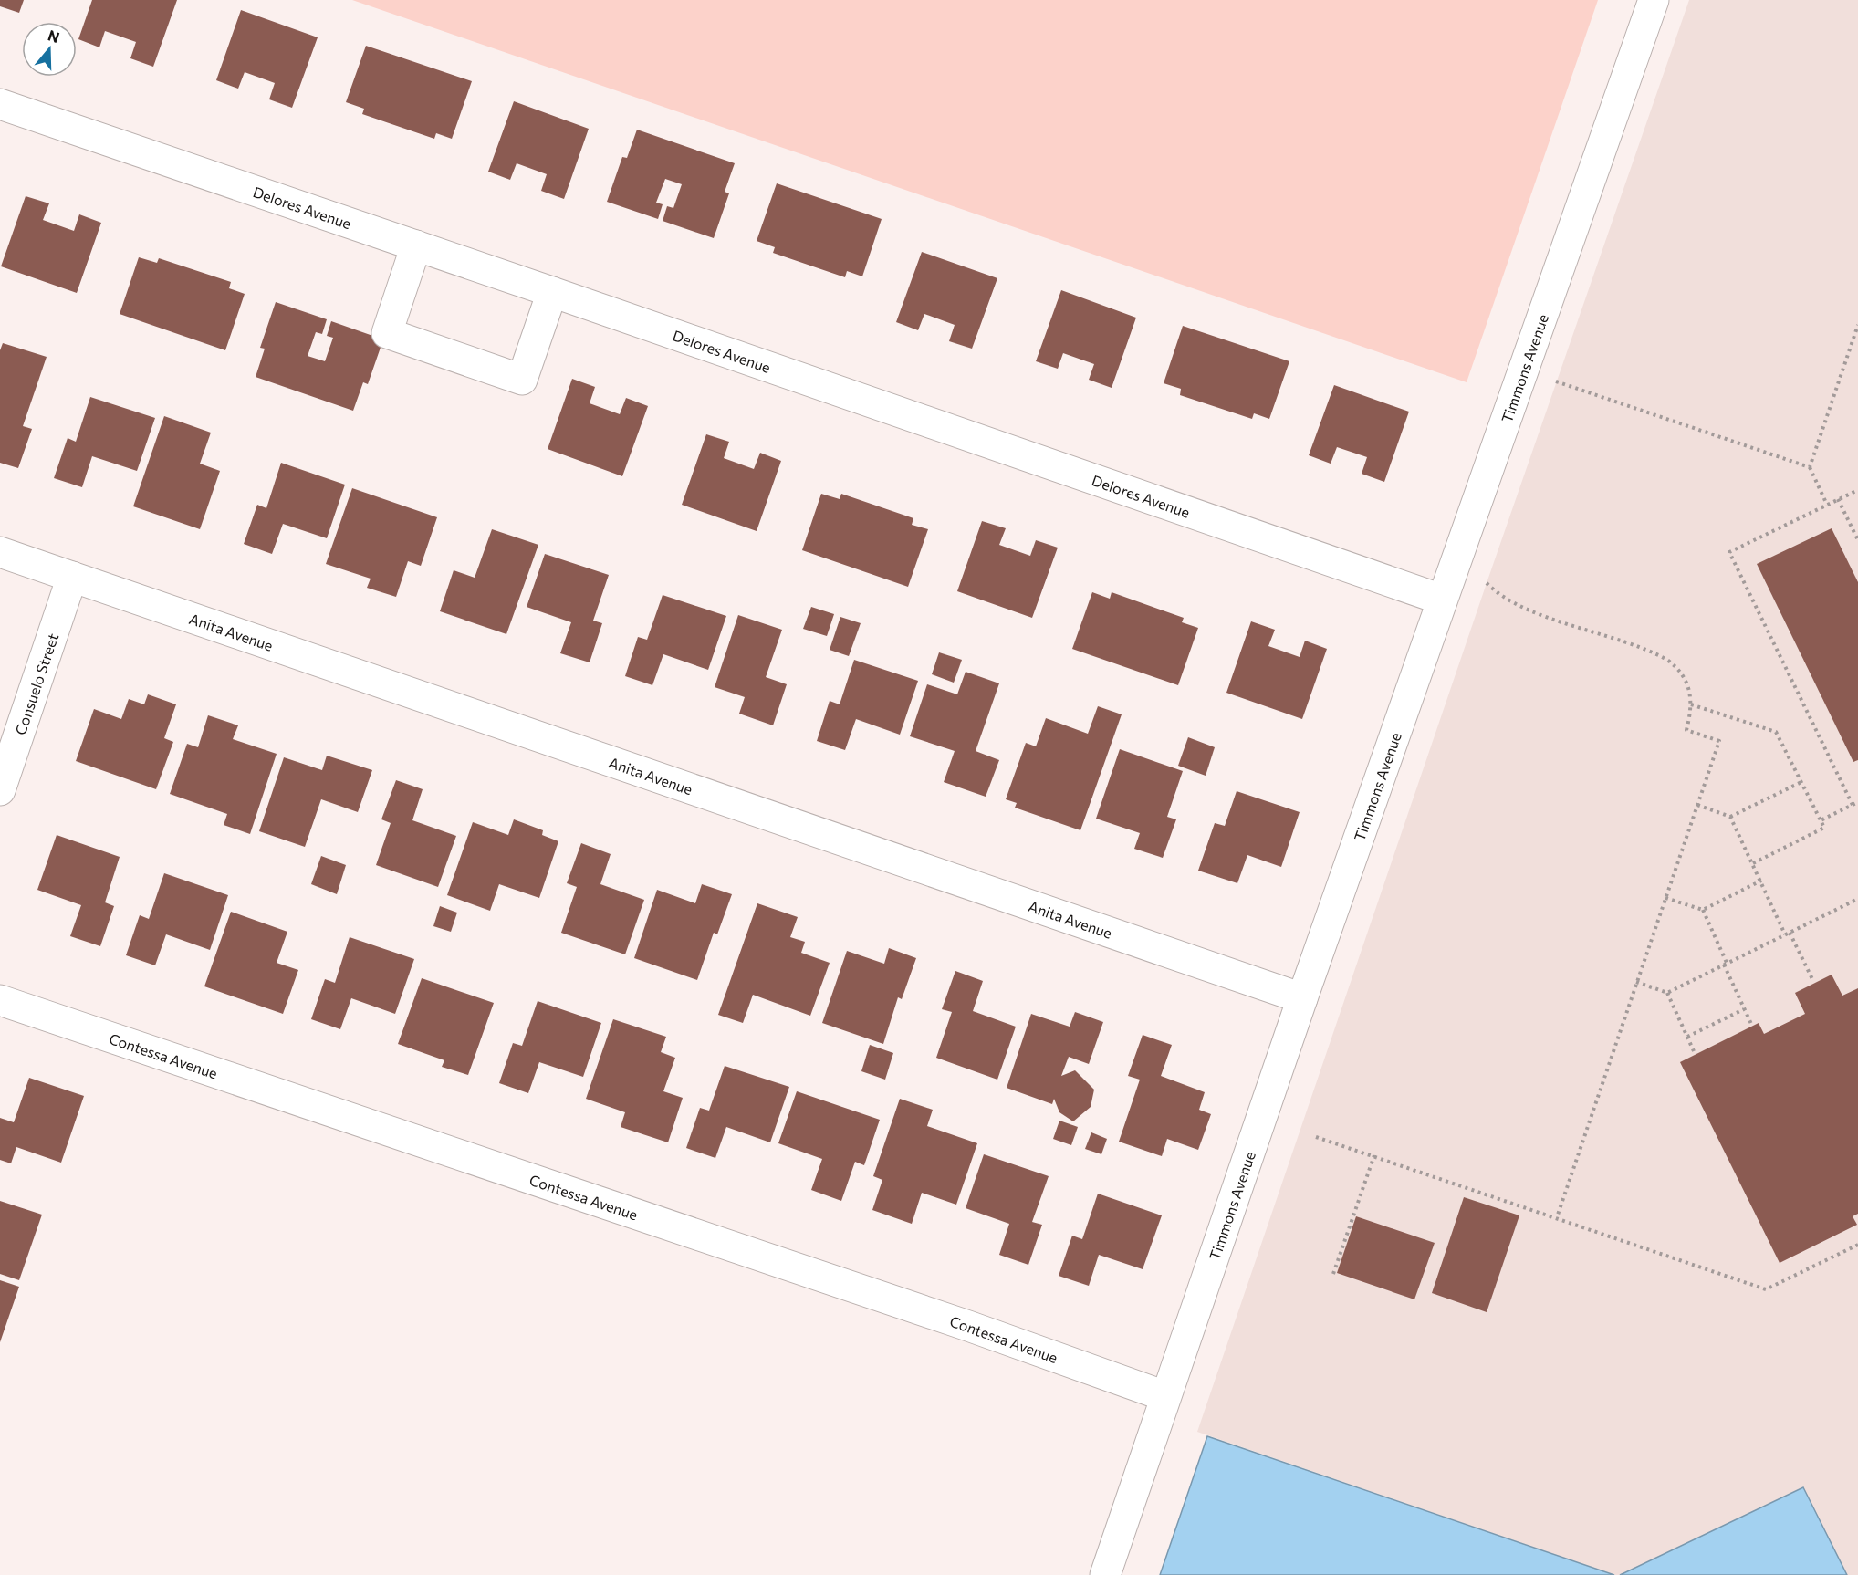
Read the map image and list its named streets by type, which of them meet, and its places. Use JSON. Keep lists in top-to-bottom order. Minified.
{"streets":{"street":["Delores Avenue","Timmons Avenue","Anita Avenue","Consuelo Street","Contessa Avenue"]},"crossings":[["Delores Avenue","Timmons Avenue"],["Timmons Avenue","Anita Avenue"],["Timmons Avenue","Contessa Avenue"],["Anita Avenue","Consuelo Street"]],"north":"top"}
